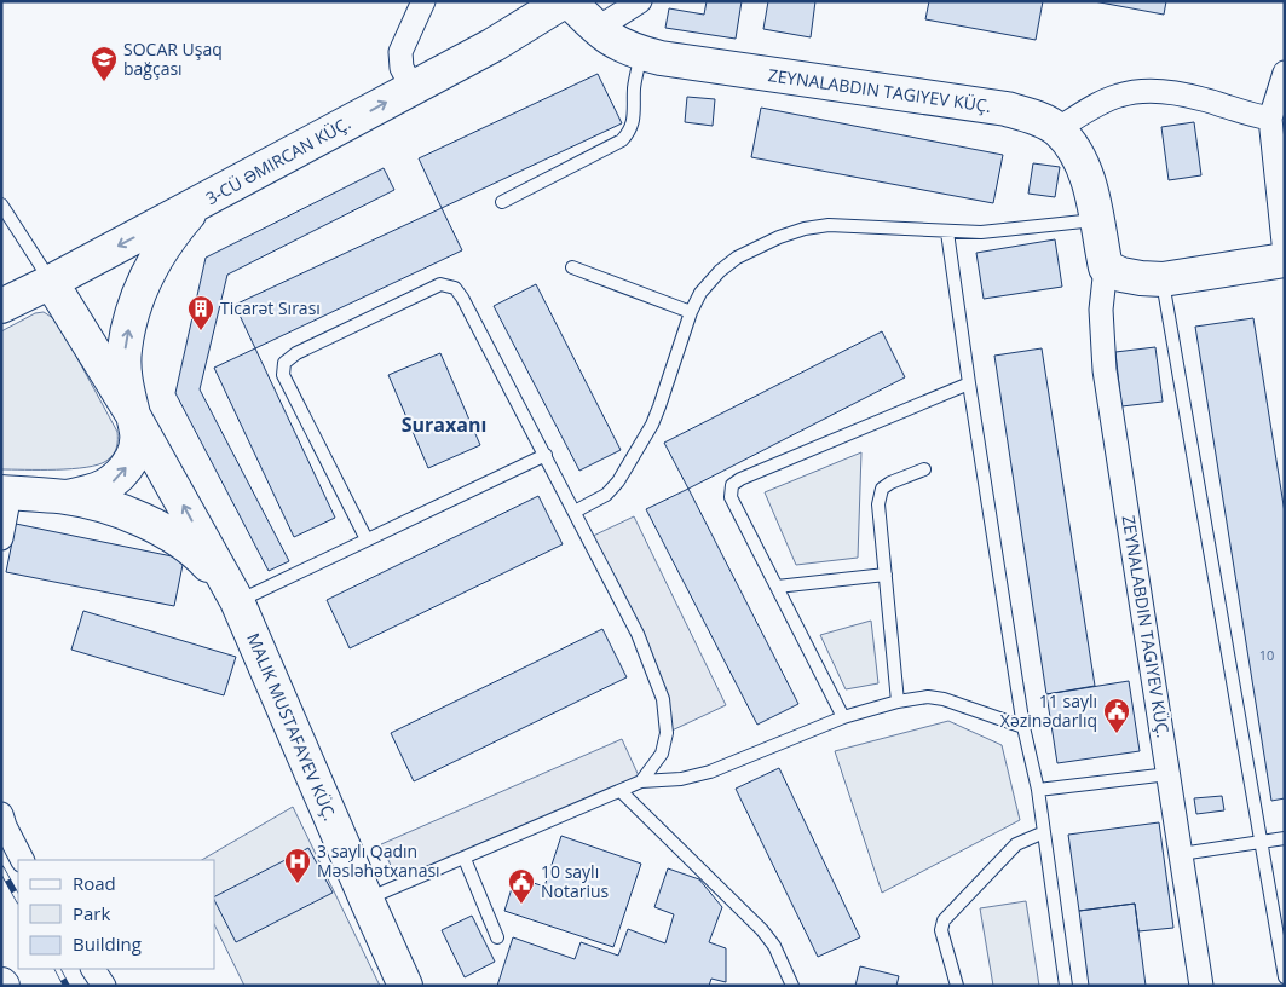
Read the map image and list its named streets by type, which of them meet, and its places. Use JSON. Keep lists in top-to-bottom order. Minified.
{"streets":{"street":["ZEYNALABDIN TAGIYEV KÜÇ.","3-CÜ ƏMIRCAN KÜÇ.","MALIK MUSTAFAYEV KÜÇ."]},"districts":["Suraxanı"],"places":{"school or university":["SOCAR Uşaq bağçası"],"building":["Ticarət Sırası"],"public building":["11 saylı Xəzinədarlıq","10 saylı Notarius"],"hospital":["3 saylı Qadın Məsləhətxanası"]},"house_numbers":["10"],"legend":["Road","Park","Building"]}
